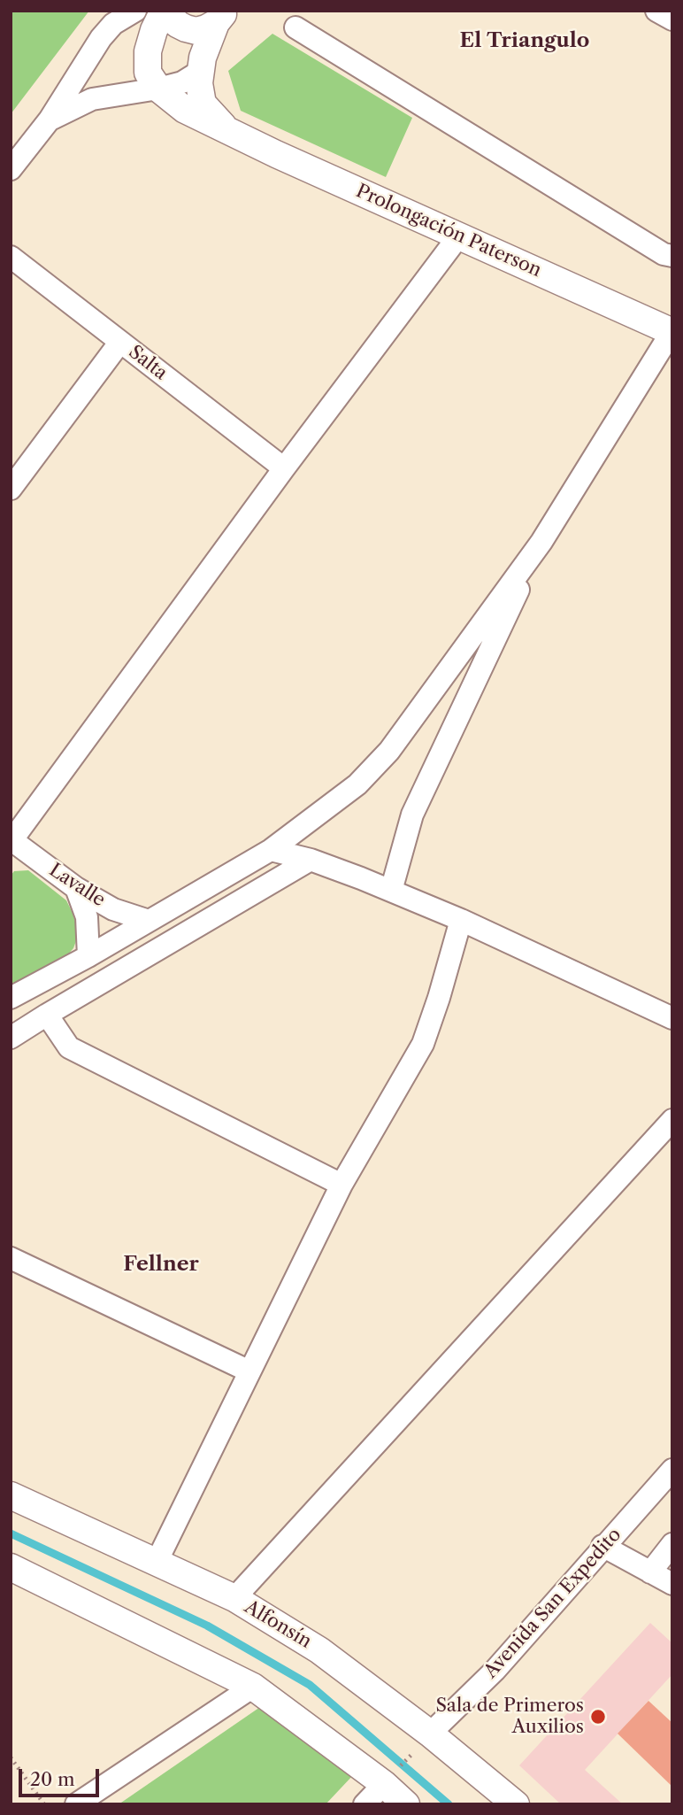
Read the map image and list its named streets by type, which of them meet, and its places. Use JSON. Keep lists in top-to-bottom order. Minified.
{"streets":{"street":["Prolongación Paterson","Salta","Lavalle","Avenida San Expedito","Alfonsín"]},"crossings":[["Avenida San Expedito","Alfonsín"]],"districts":["El Triangulo","Fellner"],"places":["Sala de Primeros Auxilios"],"scale_bar":"20 m"}
